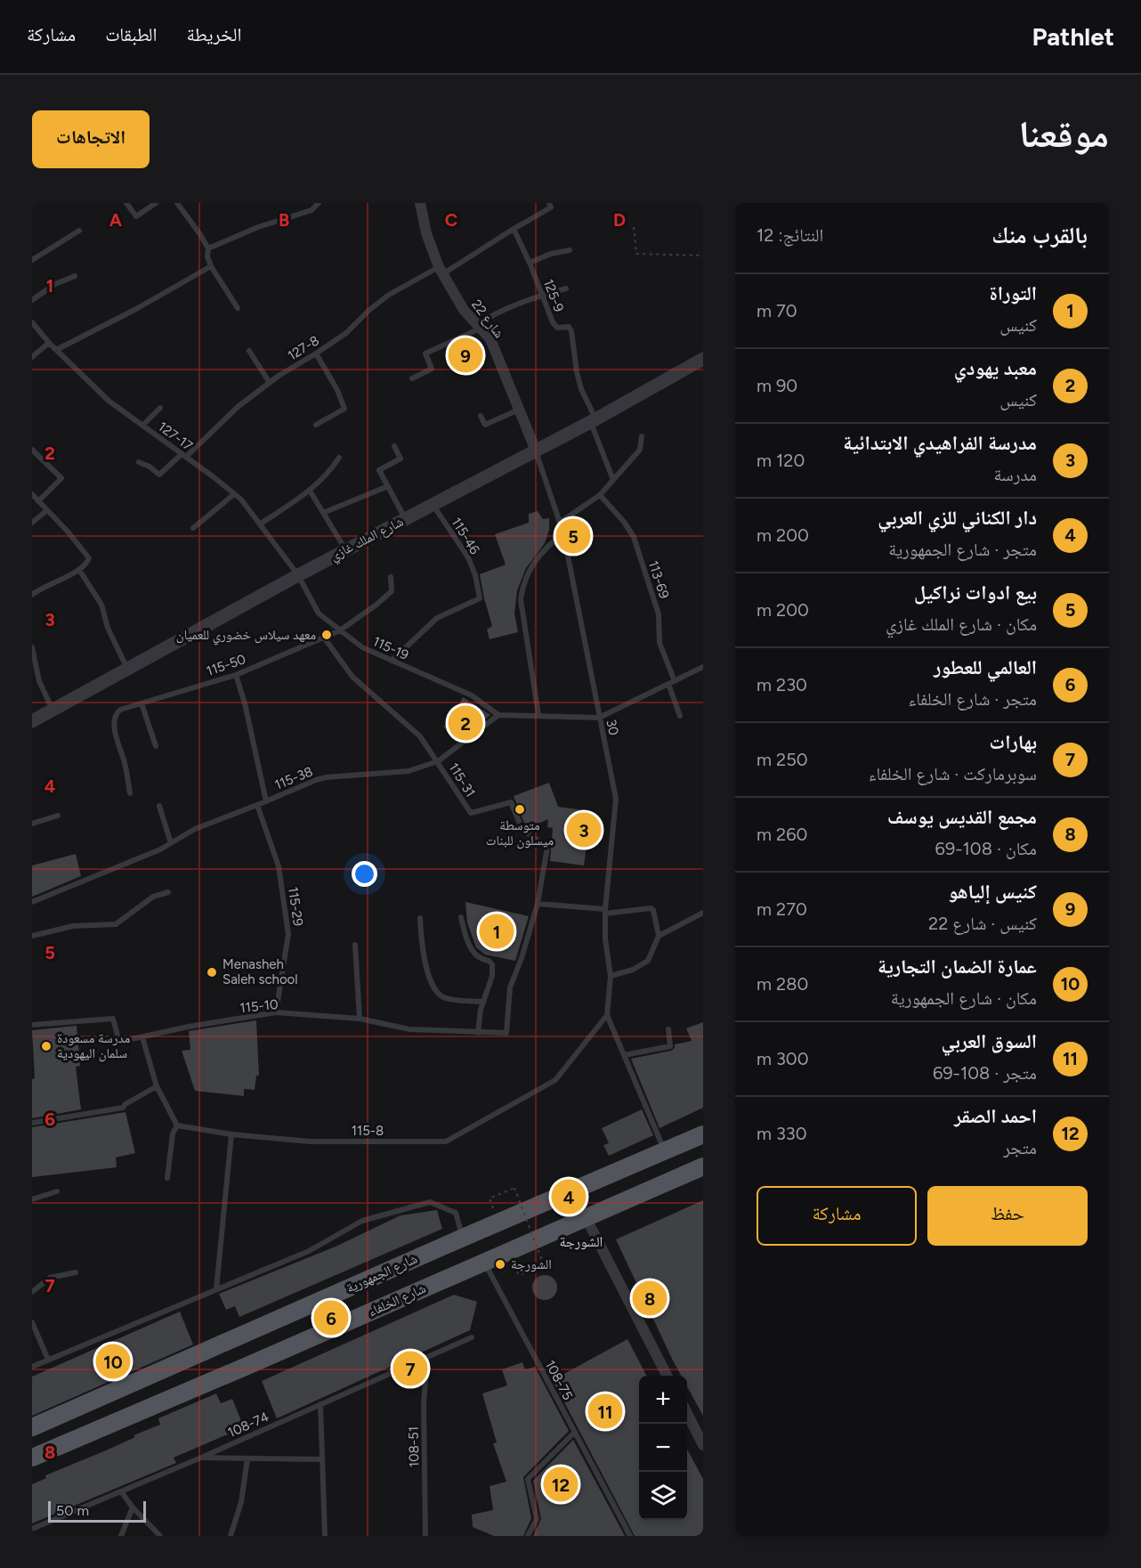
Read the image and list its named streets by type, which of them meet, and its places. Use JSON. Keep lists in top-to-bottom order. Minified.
{"streets":{"main road":["شارع الجمهورية","شارع الخلفاء"],"street":["شارع 22","شارع الملك غازي"],"lane":["125-9","127-8","127-17","115-46","113-69","115-19","115-50","30","115-38","115-31","115-29","115-10","115-8","108-75","108-74","108-51"]},"crossings":[["125-9","127-8"],["125-9","شارع الملك غازي"],["شارع 22","127-8"],["شارع 22","شارع الملك غازي"],["شارع 22","30"],["127-8","127-17"],["127-17","شارع الملك غازي"],["127-17","115-19"],["115-46","شارع الملك غازي"],["115-46","115-19"],["شارع الملك غازي","115-19"],["شارع الملك غازي","30"],["115-19","115-50"],["115-19","115-38"],["115-50","115-31"],["30","115-8"],["115-38","115-31"],["115-38","115-29"],["115-31","115-10"],["115-29","115-10"],["شارع الخلفاء","108-75"],["108-74","108-51"]],"districts":["الشورجة"],"places":["معهد سيلاس خضوري للعميان","متوسطة ميسلون للبنات","Menasheh Saleh school","مدرسة مسعودة سلمان اليهودية","الشورجة"],"scale_bar":"50 m","page":{"header":"Pathlet","nav":["الخريطة","الطبقات","مشاركة"],"title":"موقعنا","buttons":["الاتجاهات",["حفظ","مشاركة"]],"heading":["بالقرب منك","النتائج: 12"],"list":[{"mark":"1","name":"التوراة","note":"كنيس","value":"70 m"},{"mark":"2","name":"معبد يهودي","note":"كنيس","value":"90 m"},{"mark":"3","name":"مدرسة الفراهيدي الابتدائية","note":"مدرسة","value":"120 m"},{"mark":"4","name":"دار الكناني للزي العربي","note":"متجر · شارع الجمهورية","value":"200 m"},{"mark":"5","name":"بيع ادوات نراكيل","note":"مكان · شارع الملك غازي","value":"200 m"},{"mark":"6","name":"العالمي للعطور","note":"متجر · شارع الخلفاء","value":"230 m"},{"mark":"7","name":"بهارات","note":"سوبرماركت · شارع الخلفاء","value":"250 m"},{"mark":"8","name":"مجمع القديس يوسف","note":"مكان · 108-69","value":"260 m"},{"mark":"9","name":"كنيس إلياهو","note":"كنيس · شارع 22","value":"270 m"},{"mark":"10","name":"عمارة الضمان التجارية","note":"مكان · شارع الجمهورية","value":"280 m"},{"mark":"11","name":"السوق العربي","note":"متجر · 108-69","value":"300 m"},{"mark":"12","name":"احمد الصقر","note":"متجر","value":"330 m"}],"pins":["9","5","2","3","1","4","8","6","10","7","11","12"],"map_buttons":["+","−"],"scale":"50 m"},"grid":{"columns":["A","B","C","D"],"rows":["1","2","3","4","5","6","7","8"]}}
